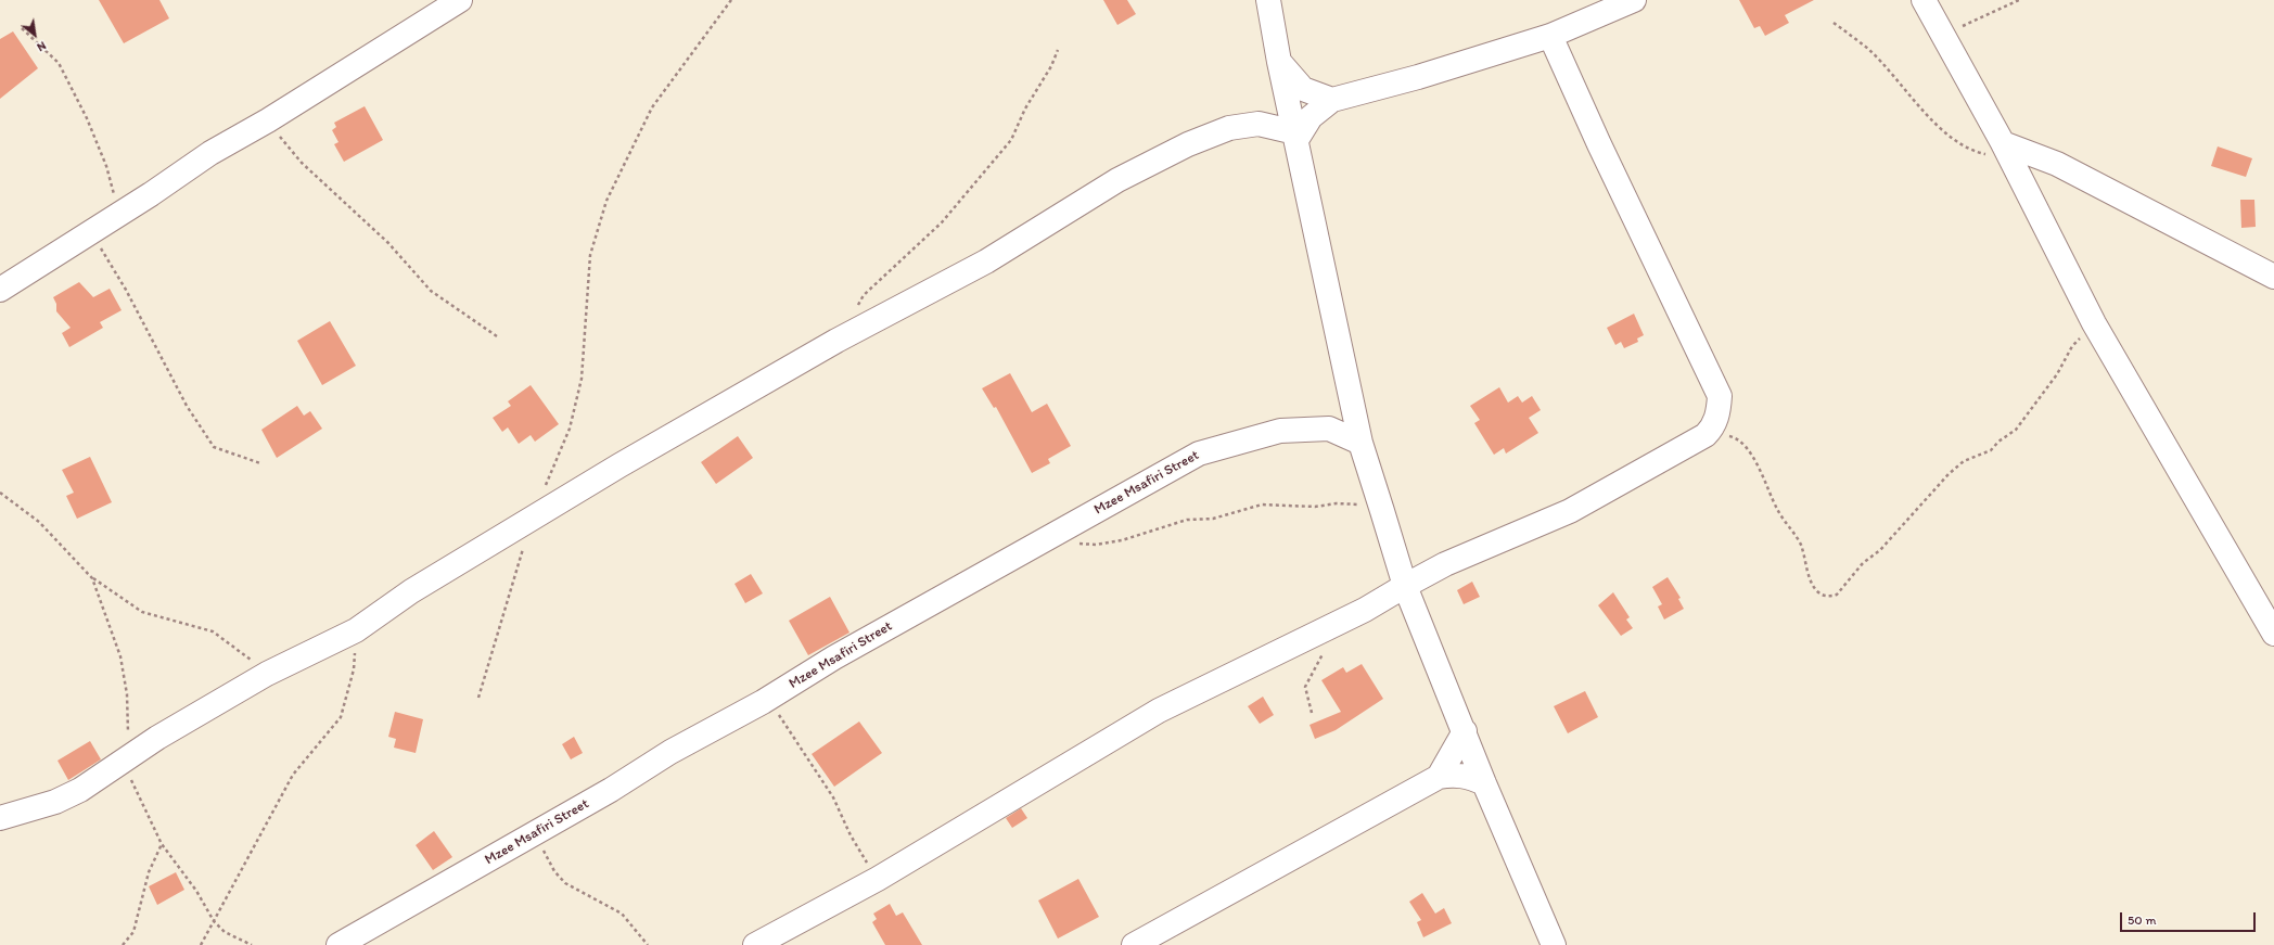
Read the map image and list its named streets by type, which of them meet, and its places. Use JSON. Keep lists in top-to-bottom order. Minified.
{"streets":{"street":["Mzee Msafiri Street"]},"scale_bar":"50 m","north":"bottom right"}
